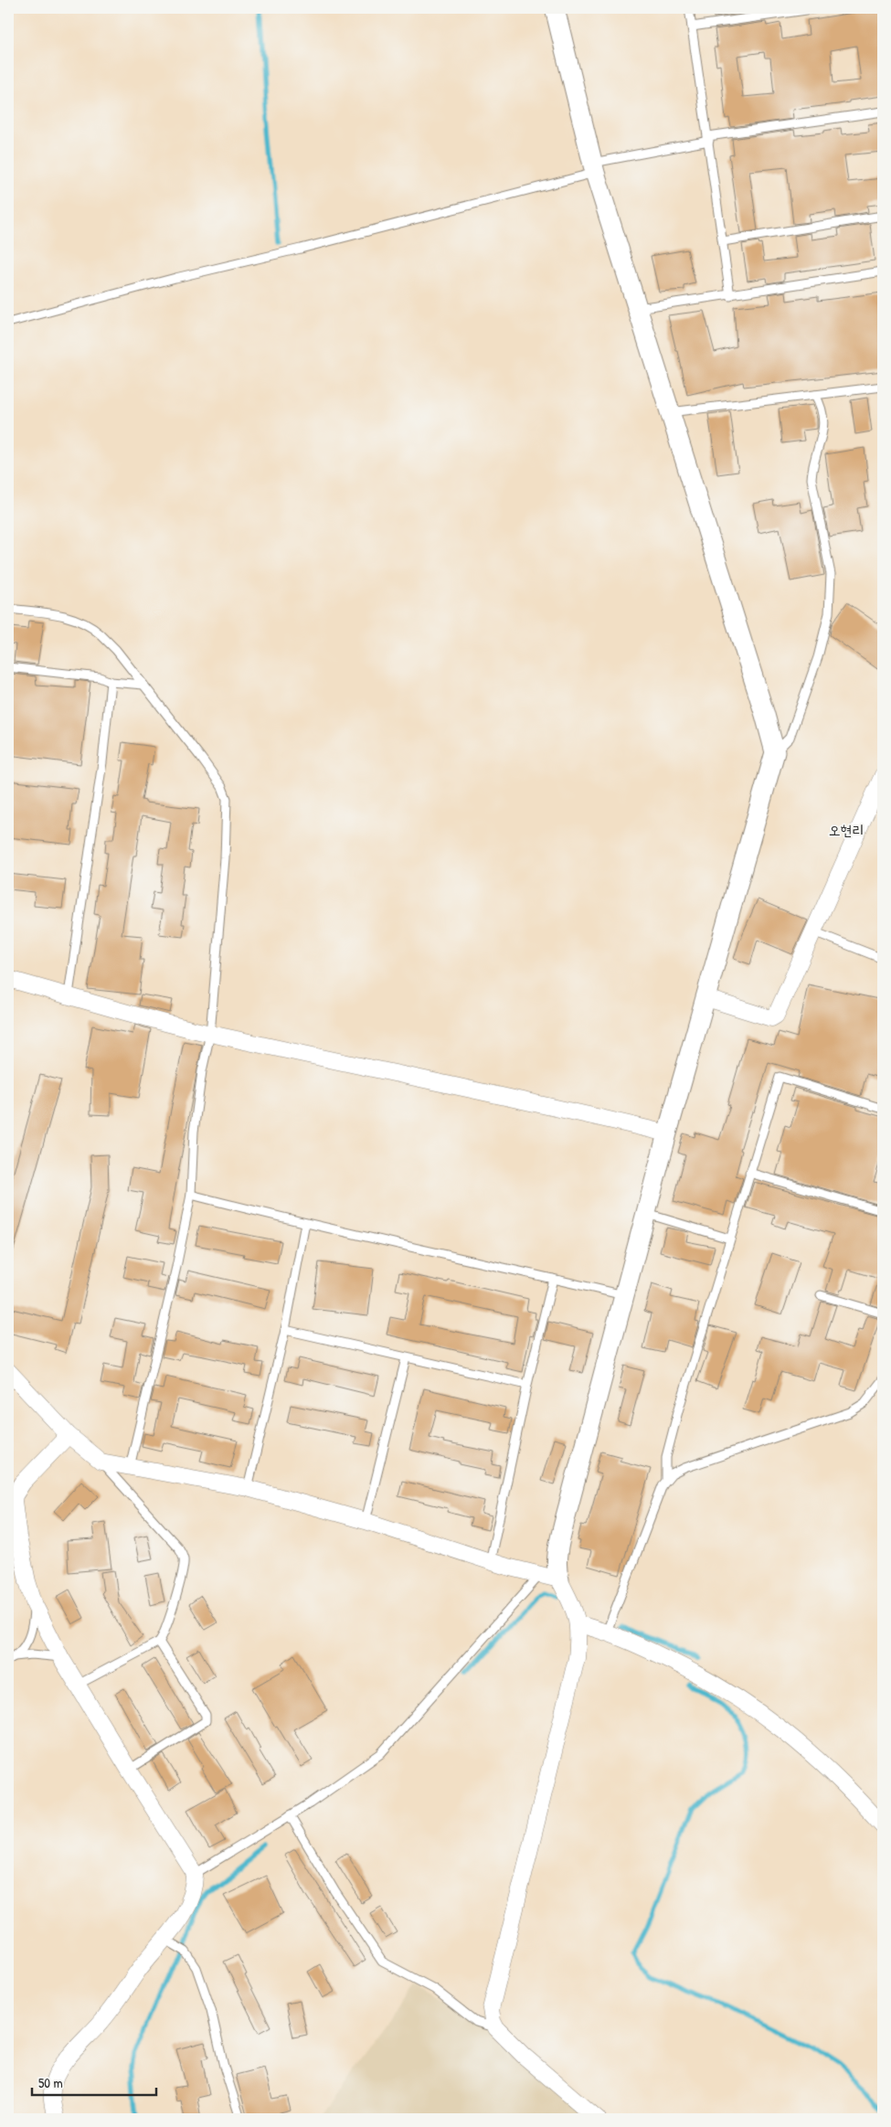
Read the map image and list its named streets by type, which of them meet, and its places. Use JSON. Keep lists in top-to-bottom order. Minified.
{"districts":["오현리"],"scale_bar":"50 m"}
